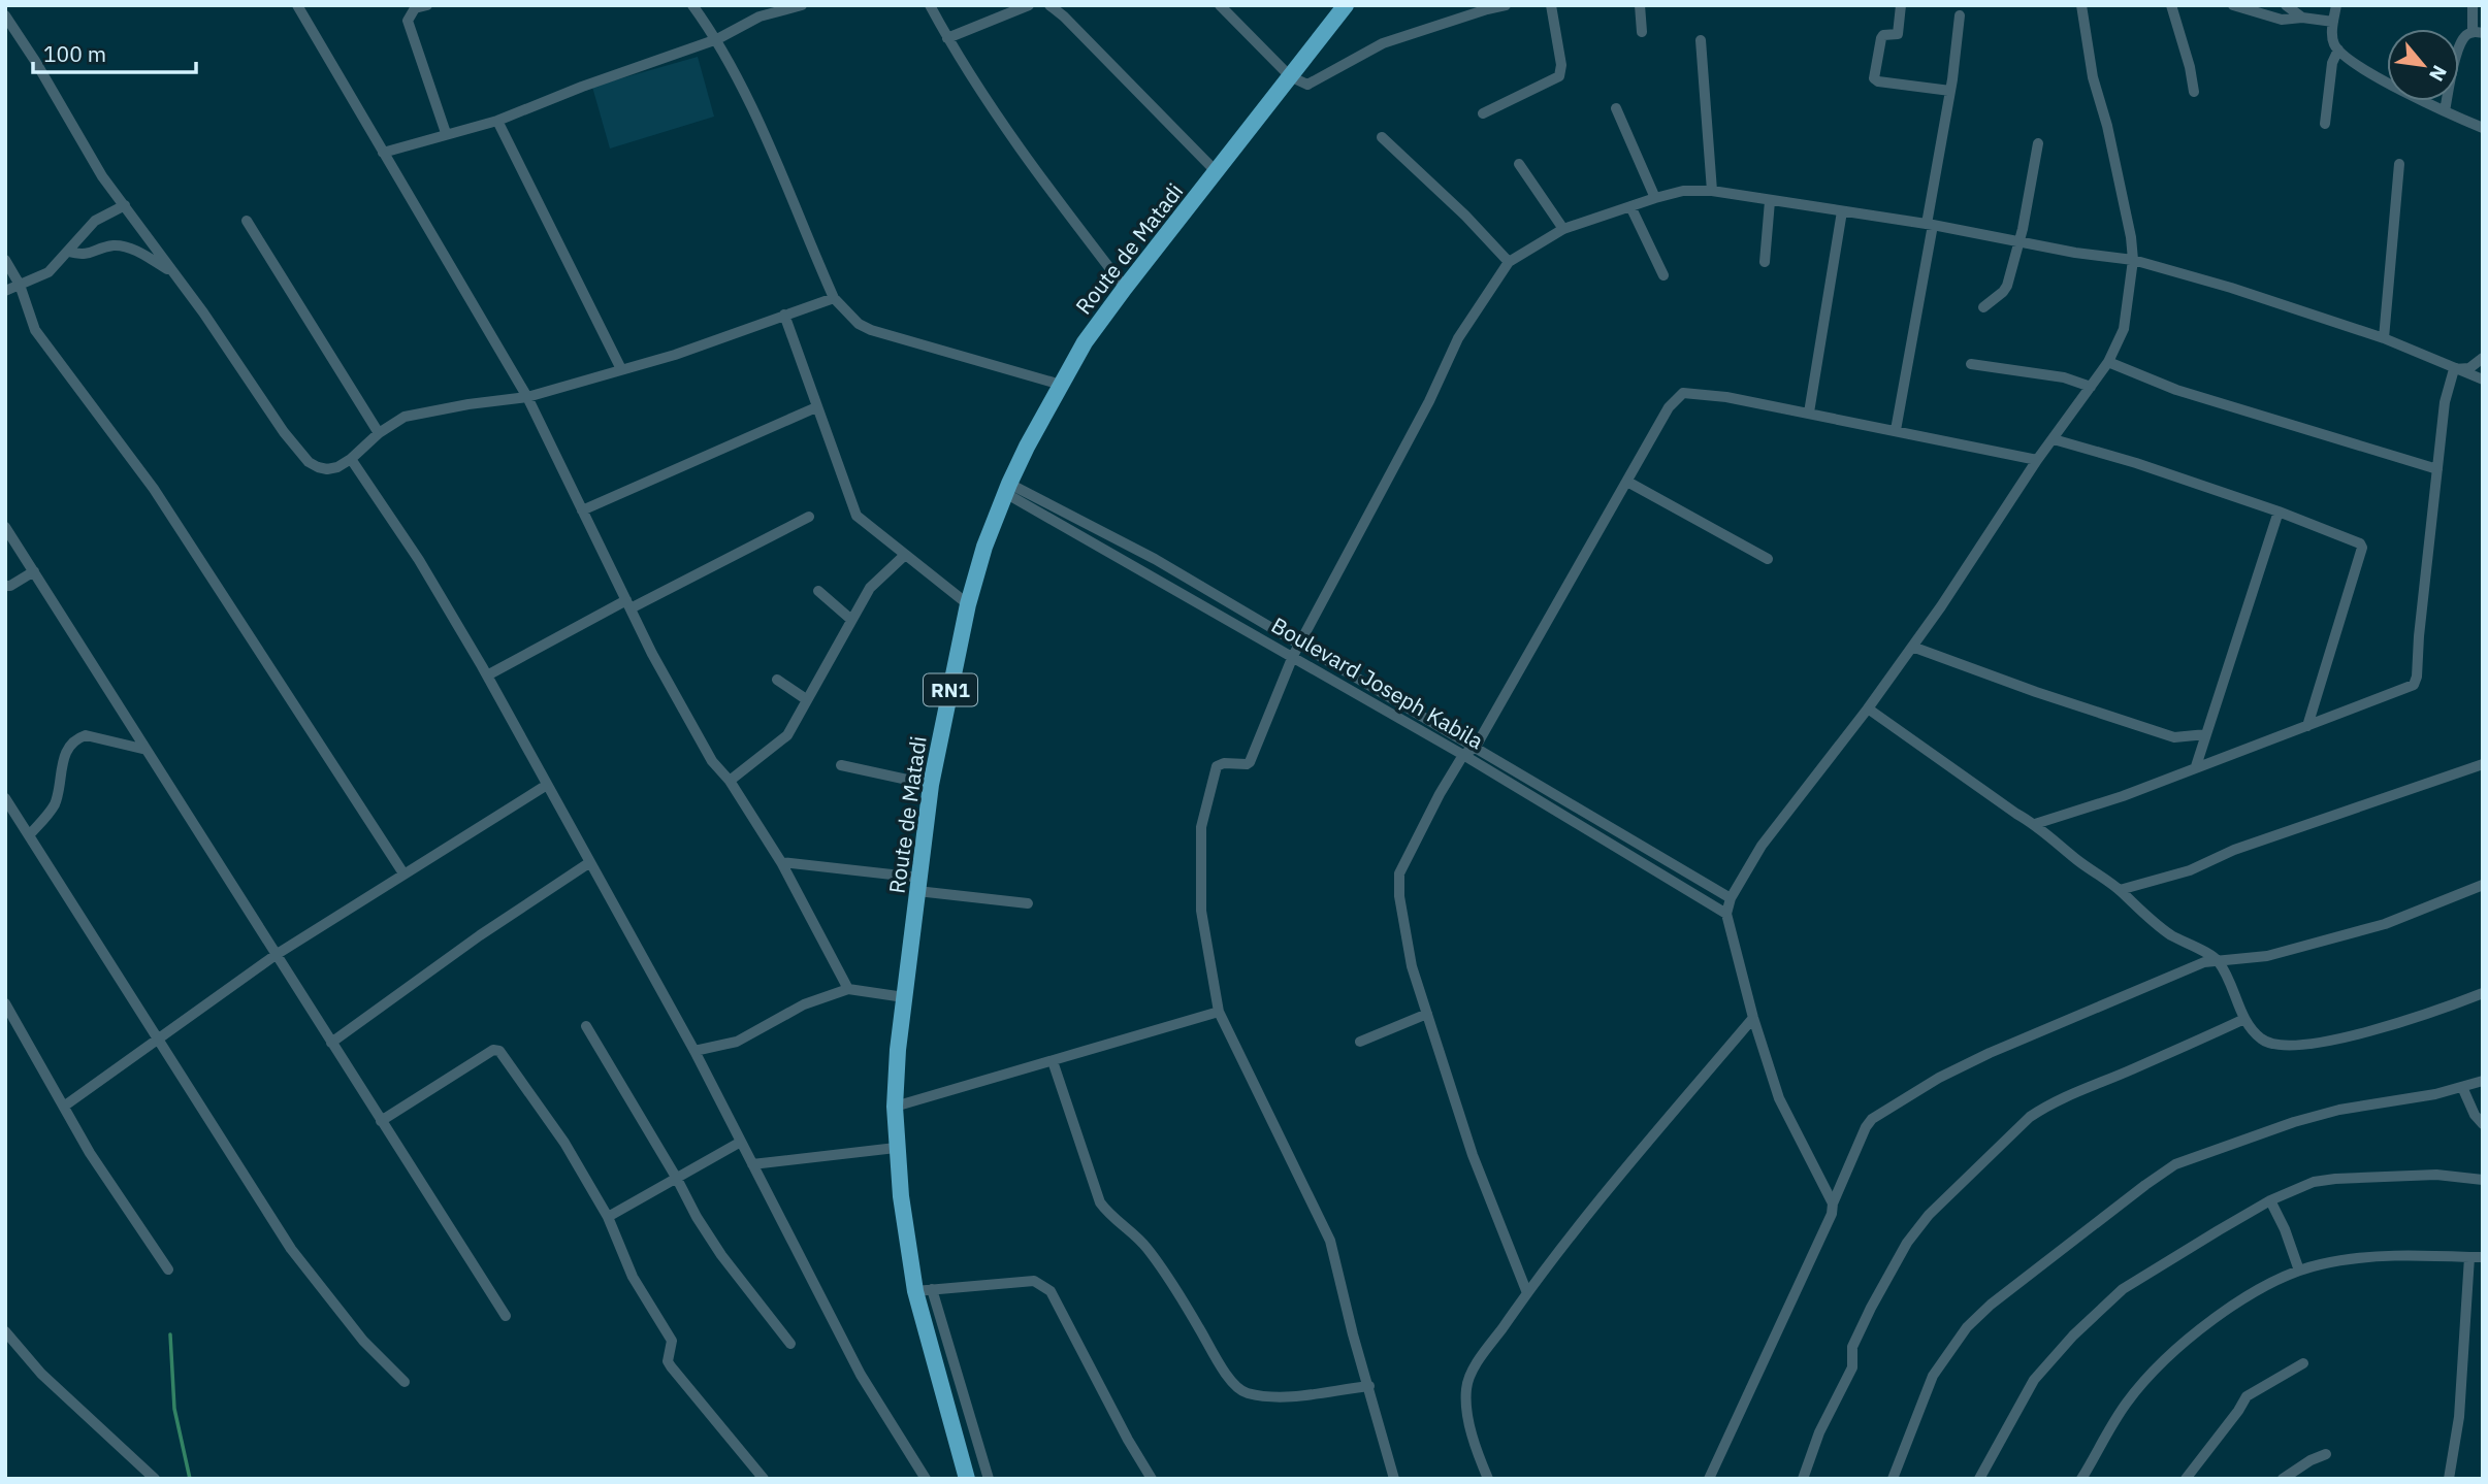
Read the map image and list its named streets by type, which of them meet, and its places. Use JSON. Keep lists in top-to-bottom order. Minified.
{"streets":{"highway":["Route de Matadi","RN1"],"street":["Boulevard Joseph Kabila"]},"crossings":[["Route de Matadi","Boulevard Joseph Kabila"]],"scale_bar":"100 m","north":"bottom right"}
